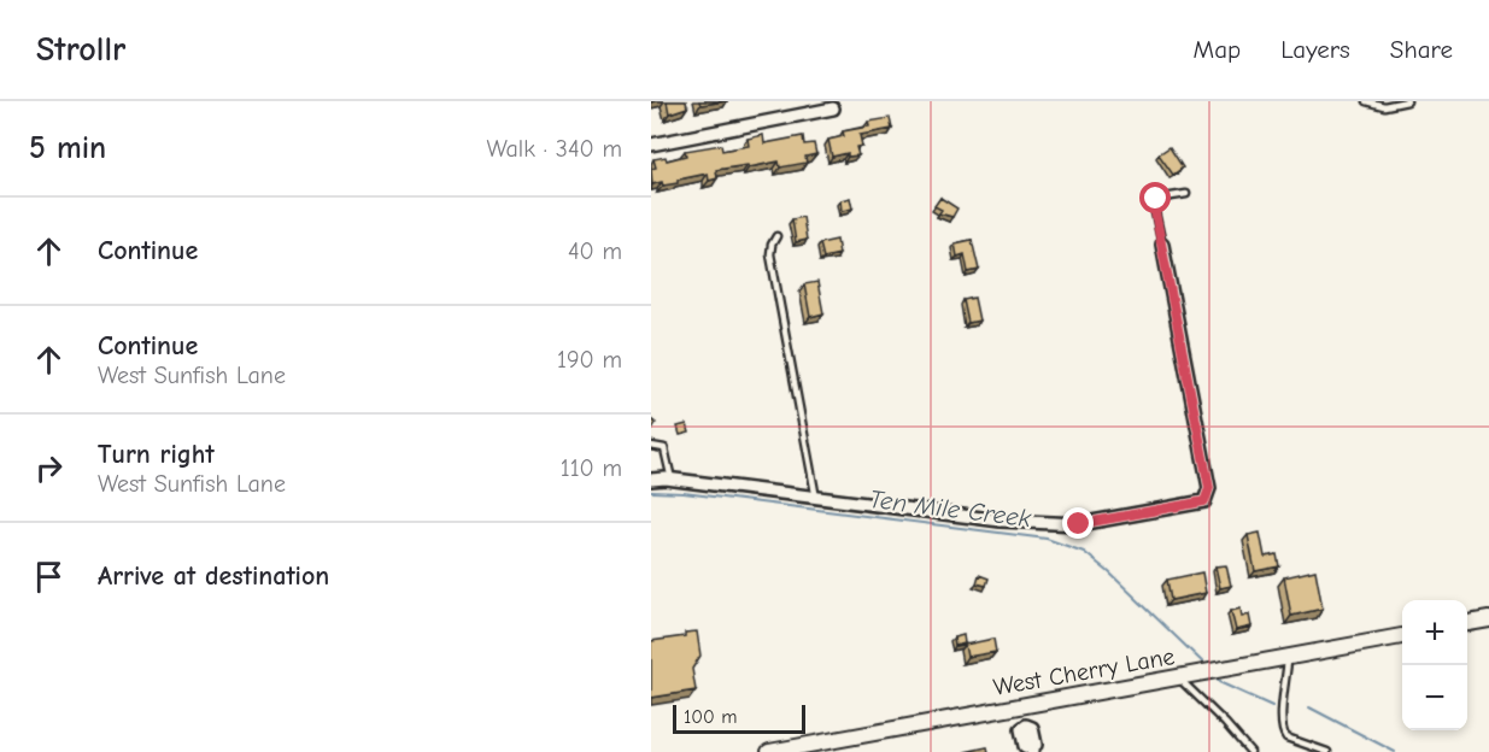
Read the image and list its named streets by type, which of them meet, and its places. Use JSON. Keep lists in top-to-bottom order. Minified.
{"streets":{"main road":["West Cherry Lane"]},"water":["Ten Mile Creek"],"scale_bar":"100 m","page":{"header":"Strollr","nav":["Map","Layers","Share"],"heading":["5 min","Walk · 340 m"],"list":[["Continue","40 m"],["Continue","West Sunfish Lane","190 m"],["Turn right","West Sunfish Lane","110 m"],"Arrive at destination"],"map_buttons":["+","−"],"scale":"100 m"}}
